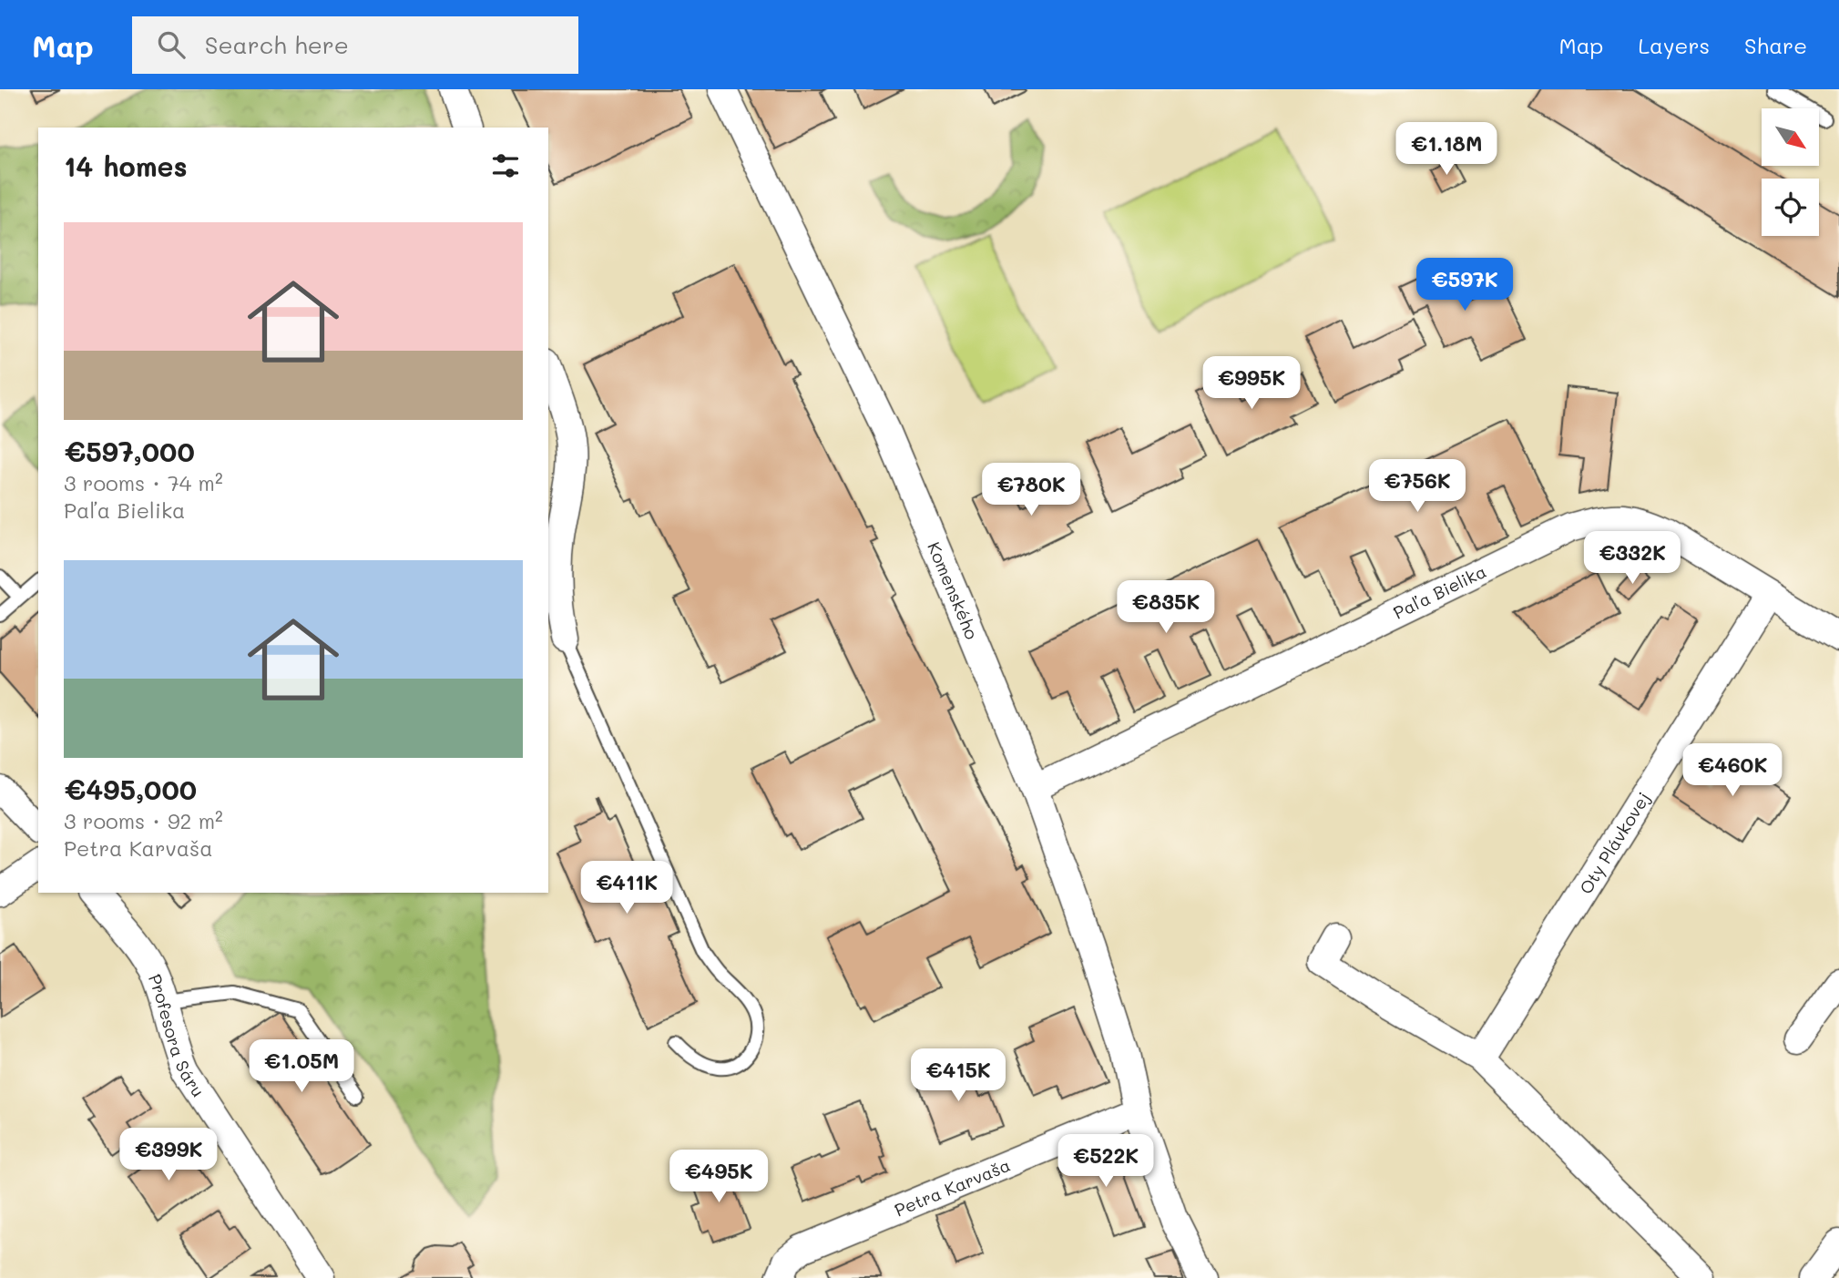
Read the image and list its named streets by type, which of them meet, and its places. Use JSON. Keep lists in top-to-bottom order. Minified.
{"streets":{"street":["Komenského","Paľa Bielika","Oty Plávkovej","Profesora Sáru","Petra Karvaša"]},"crossings":[["Komenského","Paľa Bielika"],["Komenského","Petra Karvaša"],["Paľa Bielika","Oty Plávkovej"]],"north":"bottom right","page":{"header":"Map","search":"Search here","nav":["Map","Layers","Share"],"price":["€1.18M","€597K","€995K","€756K","€780K","€332K","€835K","€460K","€411K","€1.05M","€415K","€399K","€522K","€495K"],"heading":"14 homes","list":[{"name":"€597,000","note":"3 rooms · 74 m² · Paľa Bielika"},{"name":"€495,000","note":"3 rooms · 92 m² · Petra Karvaša"}]}}
